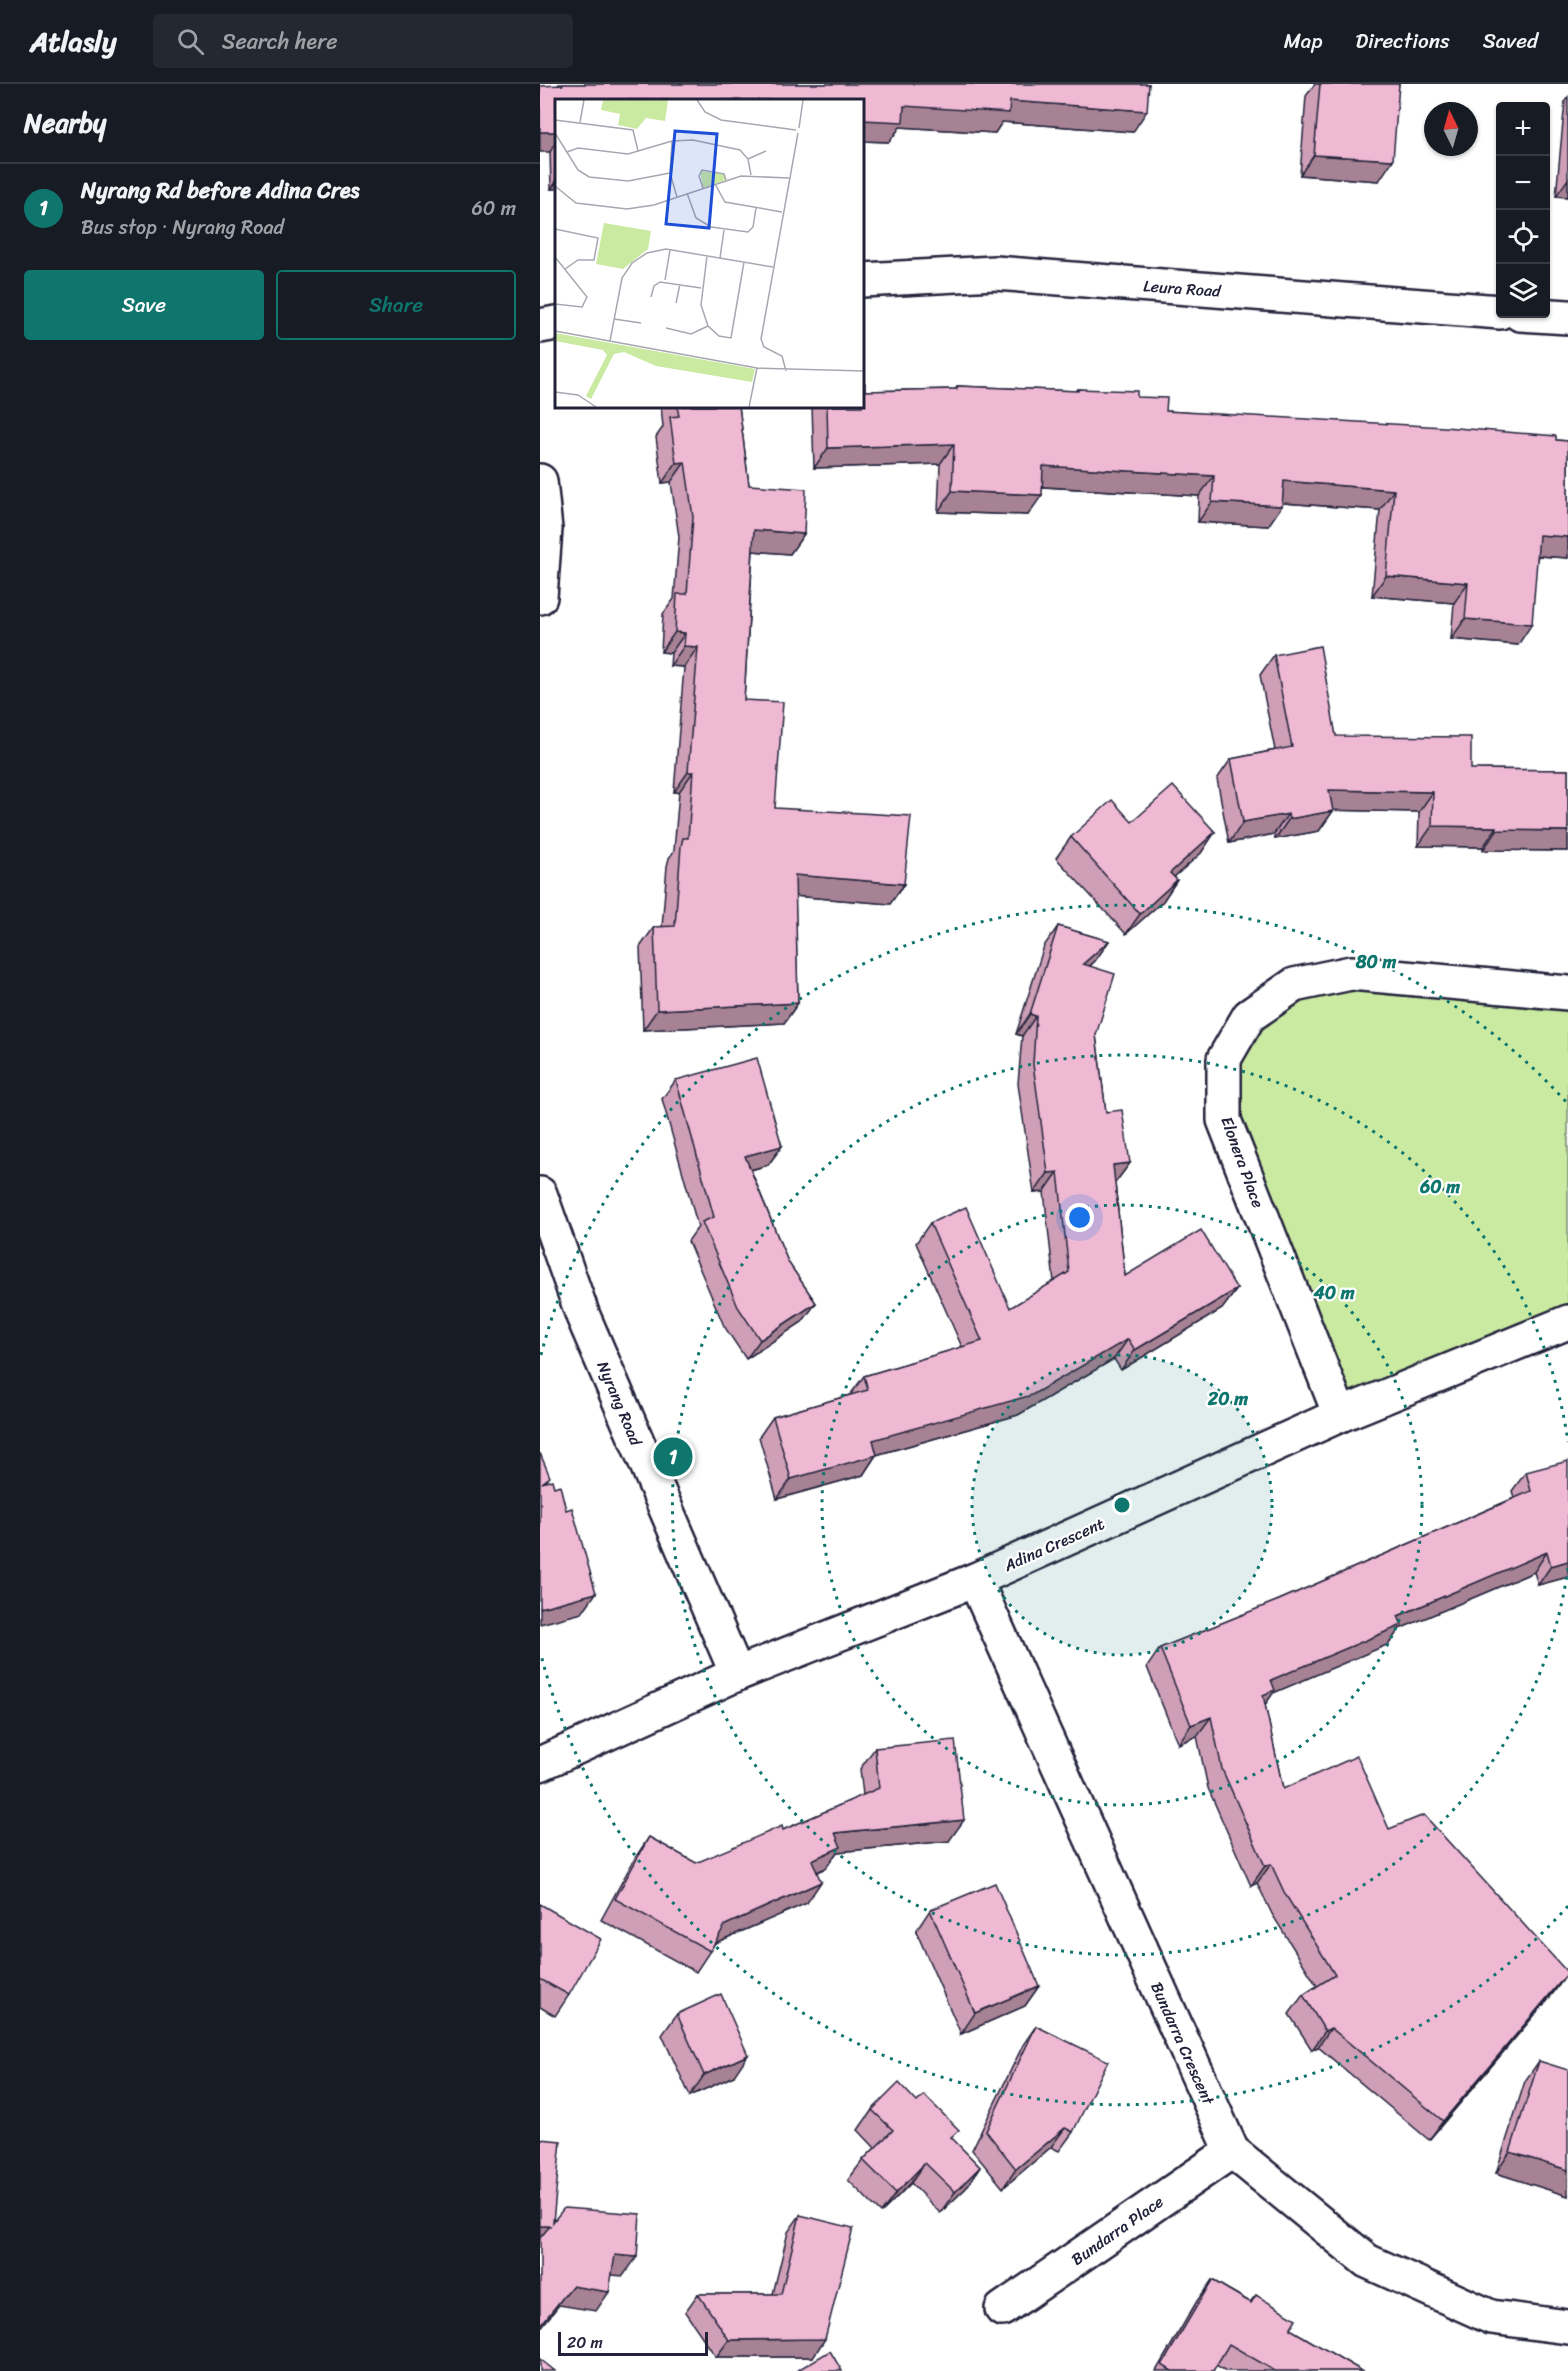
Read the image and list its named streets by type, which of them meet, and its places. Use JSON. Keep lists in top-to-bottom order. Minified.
{"streets":{"street":["Leura Road","Elonera Place","Nyrang Road","Adina Crescent","Bundarra Crescent","Bundarra Place"]},"crossings":[["Elonera Place","Adina Crescent"],["Nyrang Road","Adina Crescent"],["Adina Crescent","Bundarra Crescent"],["Bundarra Crescent","Bundarra Place"]],"scale_bar":"20 m","north":"top","page":{"header":"Atlasly","search":"Search here","nav":["Map","Directions","Saved"],"heading":"Nearby","map_buttons":["+","−"],"list":[{"mark":"1","name":"Nyrang Rd before Adina Cres","note":"Bus stop · Nyrang Road","value":"60 m"}],"buttons":["Save","Share"],"pins":"1","scale":"20 m"},"rings":["80 m","60 m","40 m","20 m"]}
